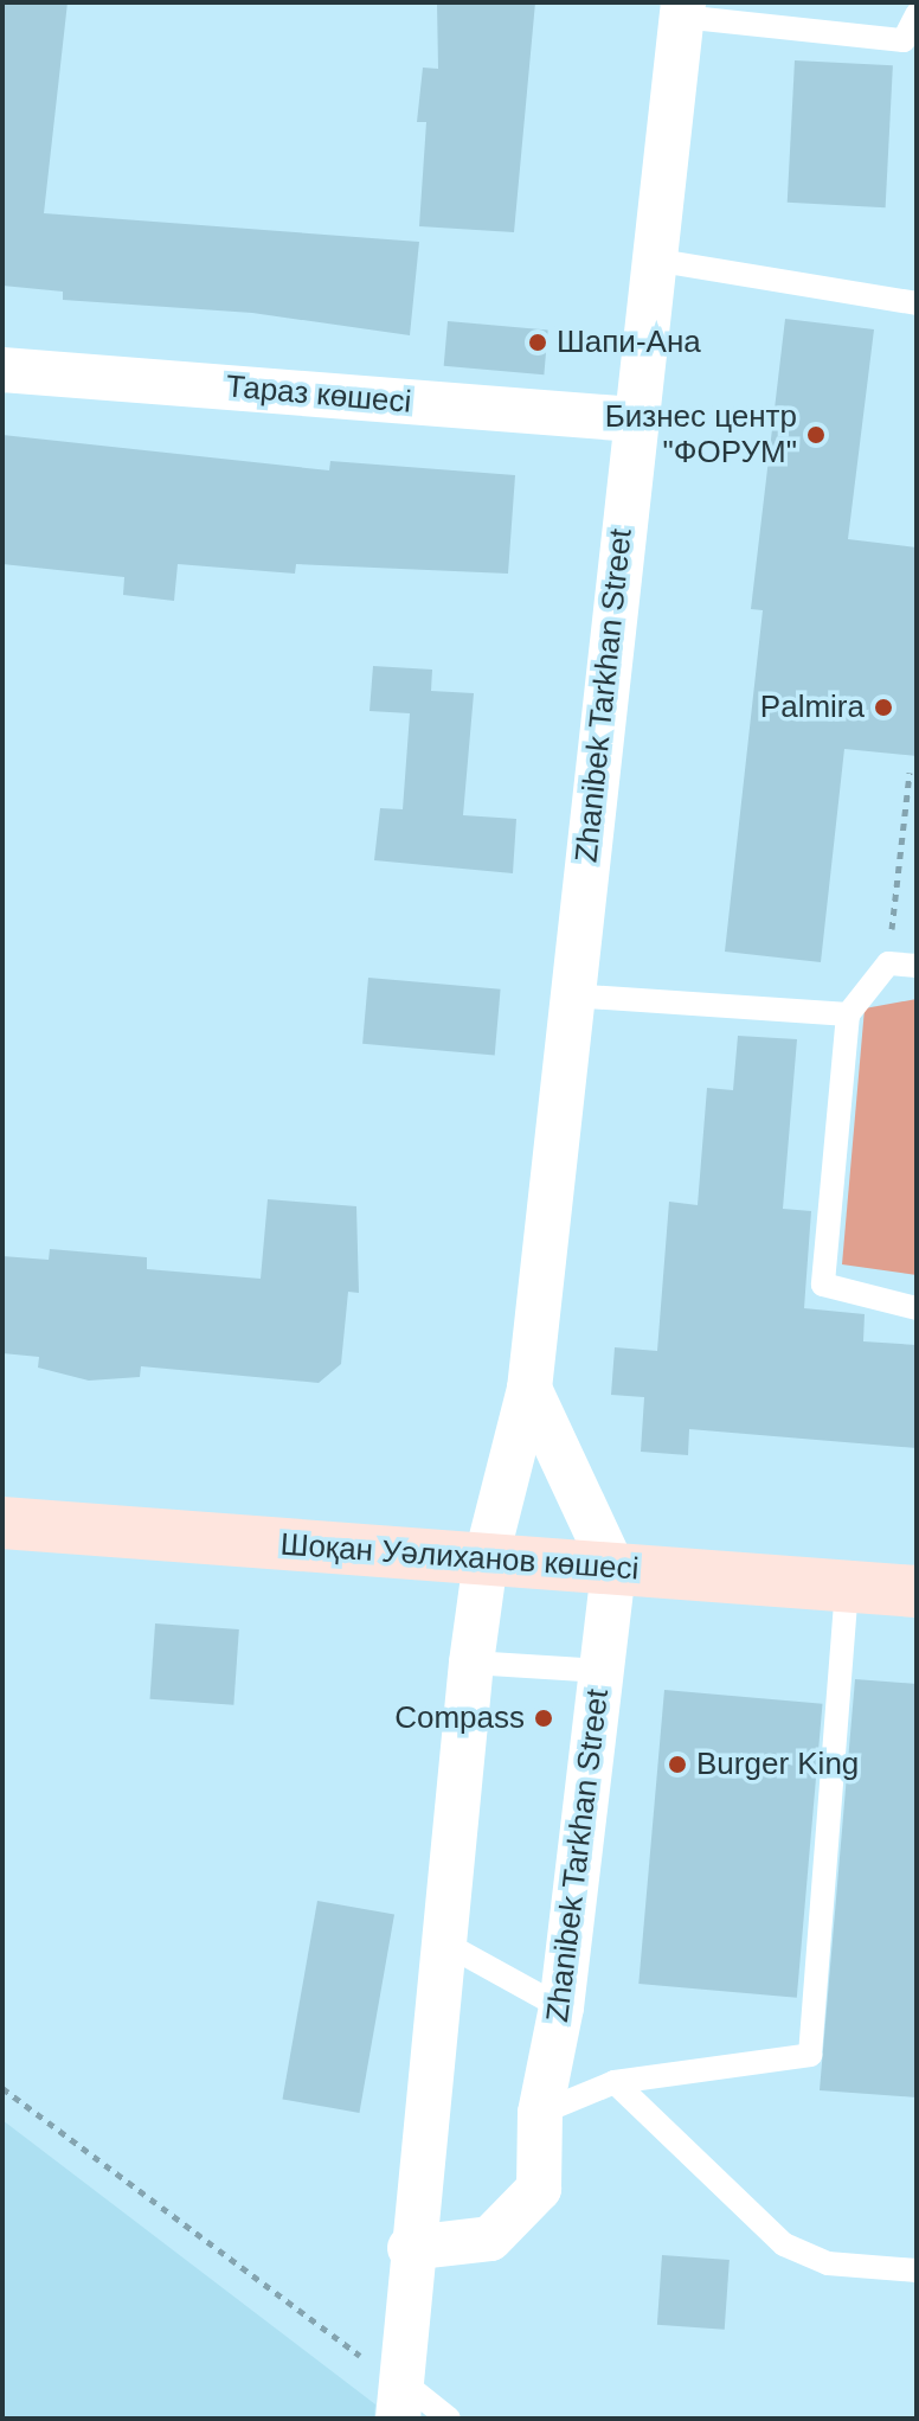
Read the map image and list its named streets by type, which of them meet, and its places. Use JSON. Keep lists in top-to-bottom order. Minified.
{"streets":{"main road":["Шоқан Уәлиханов көшесі"],"street":["Тараз көшесі","Zhanibek Tarkhan Street"]},"crossings":[["Тараз көшесі","Zhanibek Tarkhan Street"],["Zhanibek Tarkhan Street","Шоқан Уәлиханов көшесі"]],"places":["Шапи-Ана","Бизнес центр \"ФОРУМ\"","Palmira","Compass","Burger King"]}
